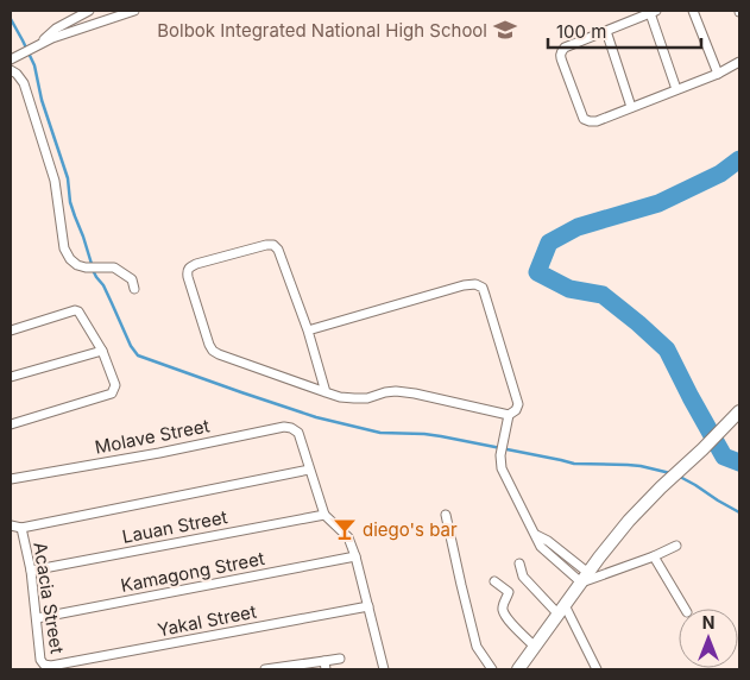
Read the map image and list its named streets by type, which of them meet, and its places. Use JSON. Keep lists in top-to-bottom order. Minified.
{"streets":{"street":["Molave Street","Lauan Street","Kamagong Street","Acacia Street","Yakal Street"]},"crossings":[["Lauan Street","Acacia Street"],["Kamagong Street","Acacia Street"],["Acacia Street","Yakal Street"]],"places":{"school or university":["Bolbok Integrated National High School"],"bar":["diego's bar"]},"scale_bar":"100 m","north":"top"}
